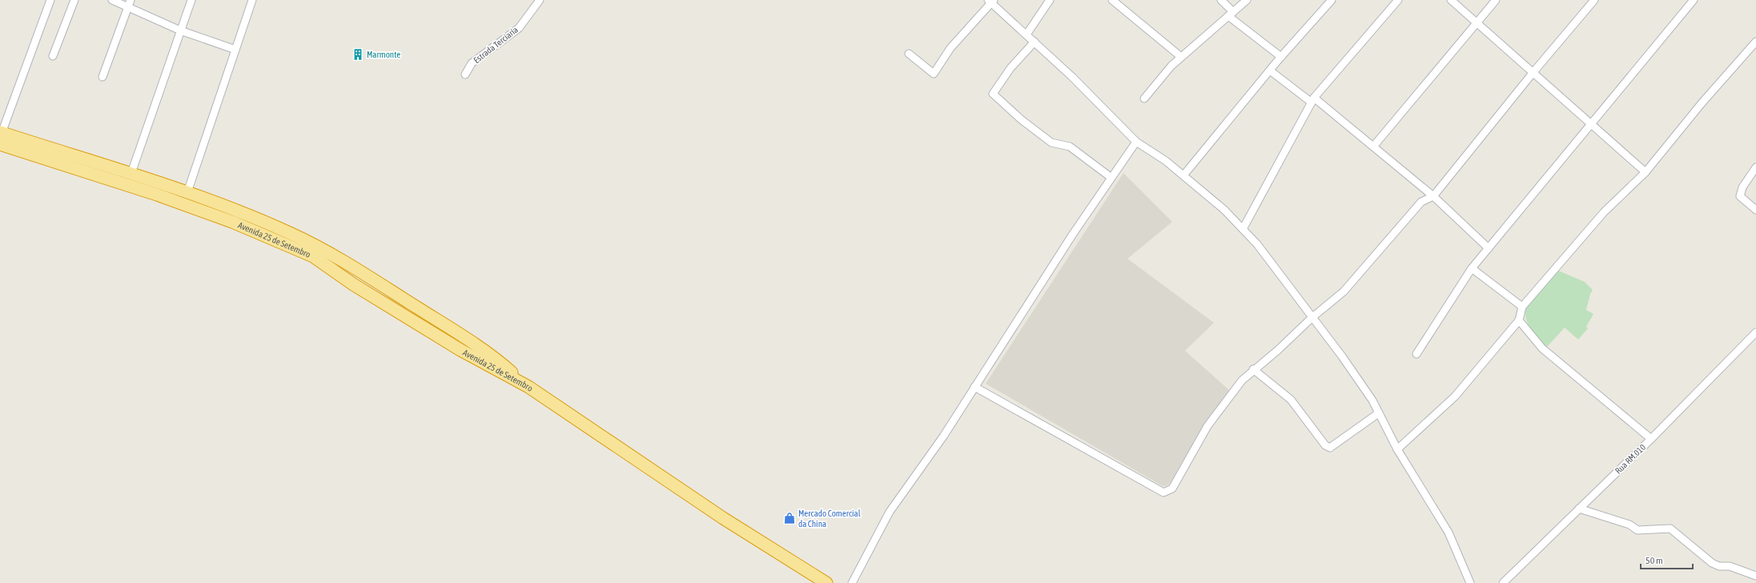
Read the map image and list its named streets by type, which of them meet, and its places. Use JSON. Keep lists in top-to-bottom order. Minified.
{"streets":{"highway":["Avenida 25 de Setembro"],"street":["Estrada Terciaria","Rua RM.010"]},"places":{"building":["Marmonte"],"shop":["Mercado Comercial da China"]},"scale_bar":"50 m"}
